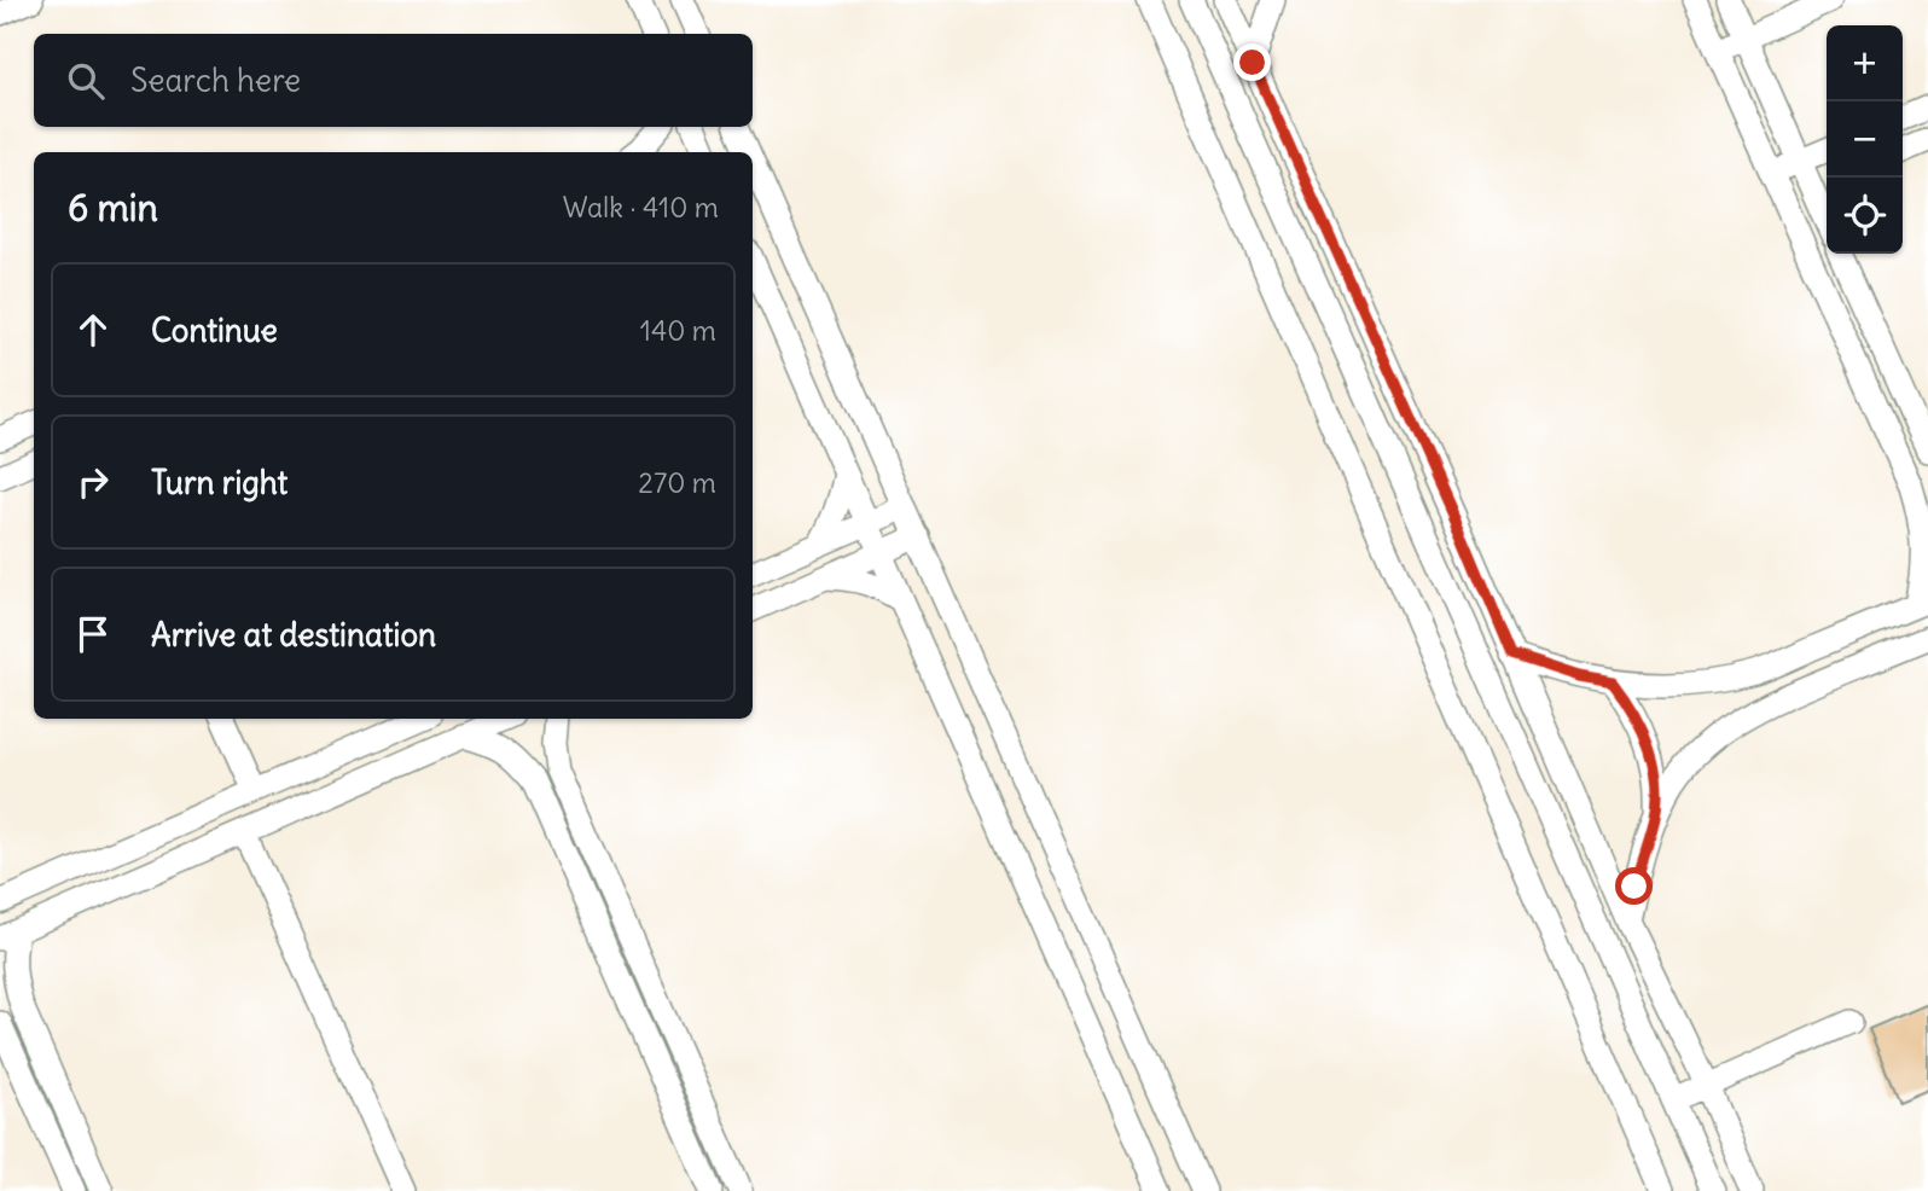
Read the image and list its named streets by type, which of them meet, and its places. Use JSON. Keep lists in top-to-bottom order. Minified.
{"page":{"map_buttons":["+","−"],"search":"Search here","heading":["6 min","Walk · 410 m"],"list":[["Continue","140 m"],["Turn right","270 m"],"Arrive at destination"]}}
